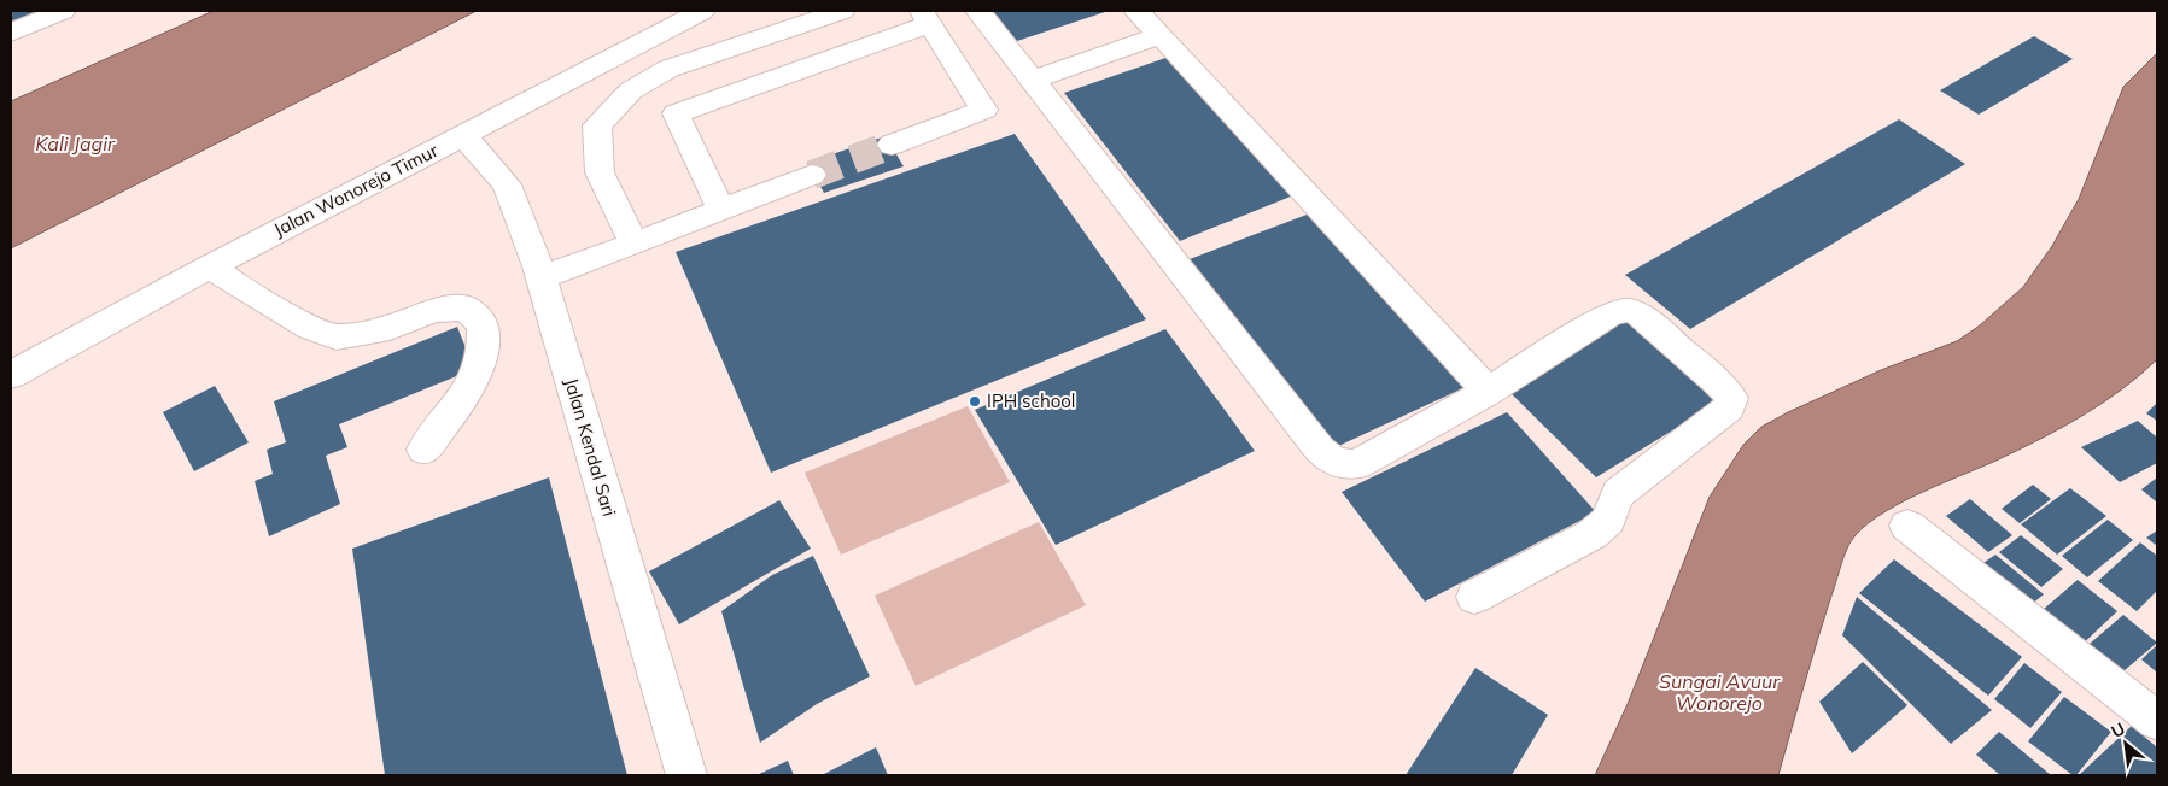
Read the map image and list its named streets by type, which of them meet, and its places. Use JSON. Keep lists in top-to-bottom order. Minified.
{"streets":{"street":["Jalan Wonorejo Timur","Jalan Kendal Sari"]},"crossings":[["Jalan Wonorejo Timur","Jalan Kendal Sari"]],"water":["Kali Jagir","Sungai Avuur Wonorejo"],"places":["IPH school"],"north":"top left"}
